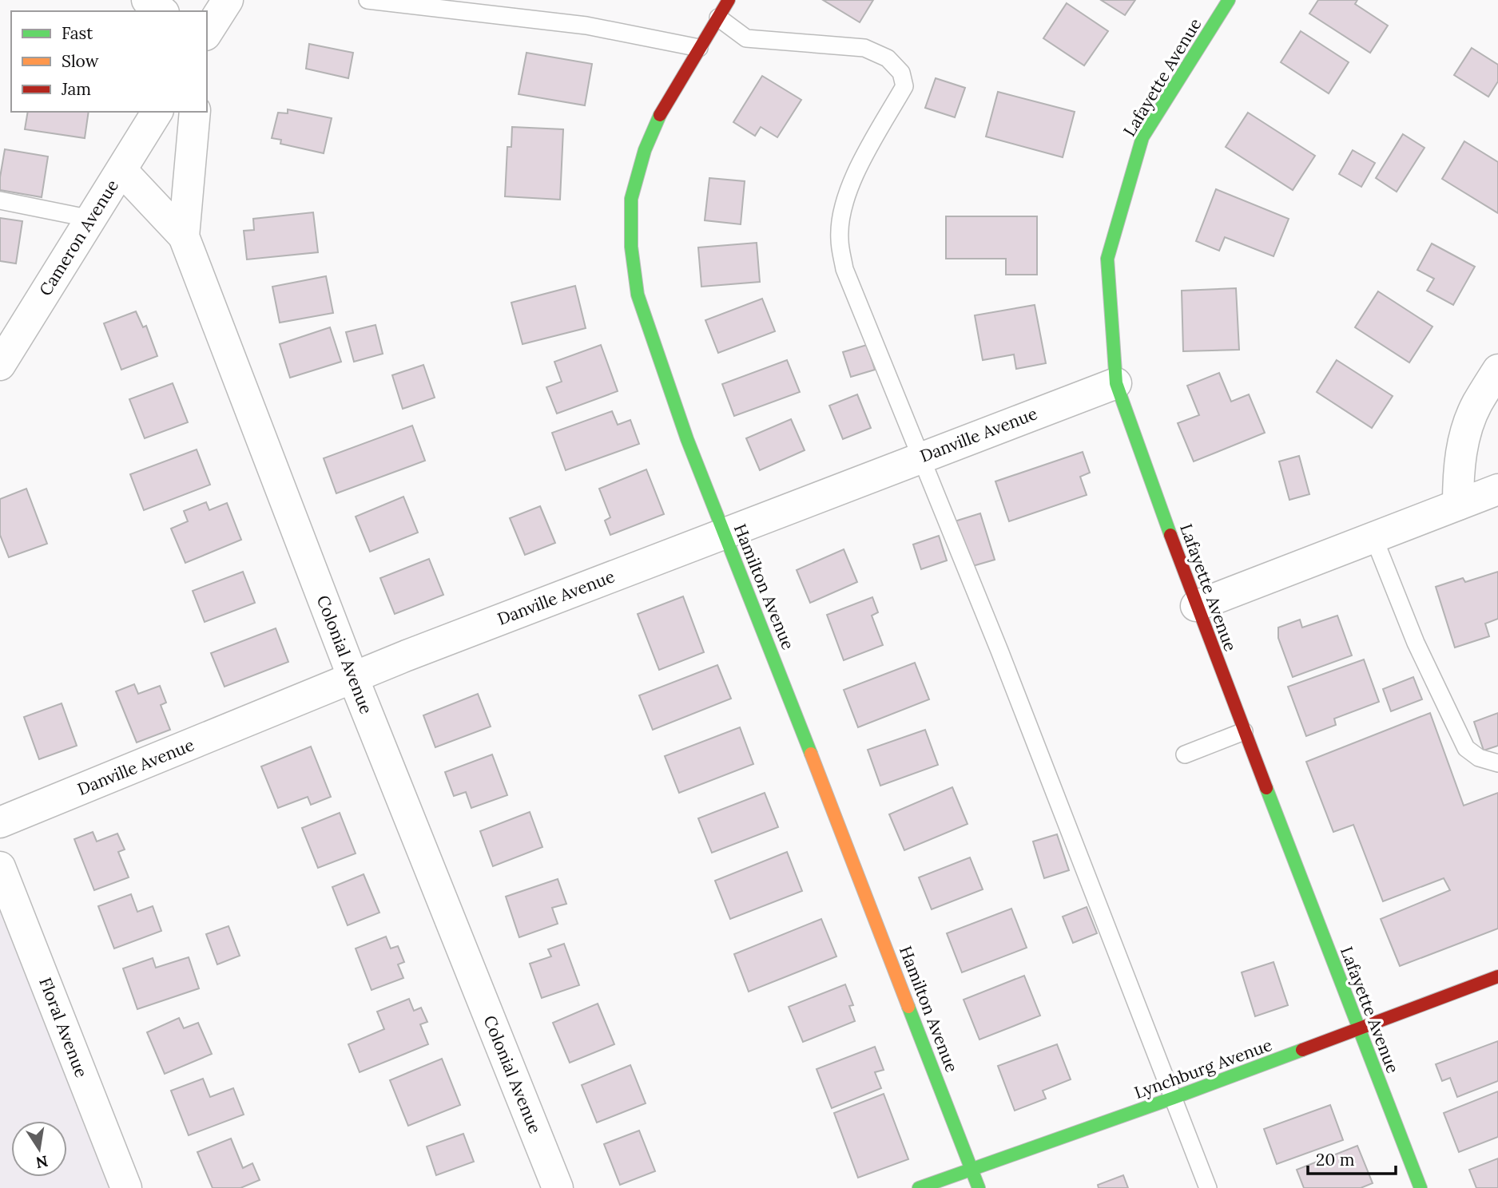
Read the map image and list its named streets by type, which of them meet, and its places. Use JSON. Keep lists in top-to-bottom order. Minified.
{"streets":{"street":["Lafayette Avenue","Cameron Avenue","Danville Avenue","Hamilton Avenue","Colonial Avenue","Floral Avenue","Lynchburg Avenue"]},"crossings":[["Lafayette Avenue","Danville Avenue"],["Lafayette Avenue","Lynchburg Avenue"],["Danville Avenue","Hamilton Avenue"],["Danville Avenue","Colonial Avenue"],["Hamilton Avenue","Lynchburg Avenue"]],"legend":["Fast","Slow","Jam"],"scale_bar":"20 m","north":"bottom"}
